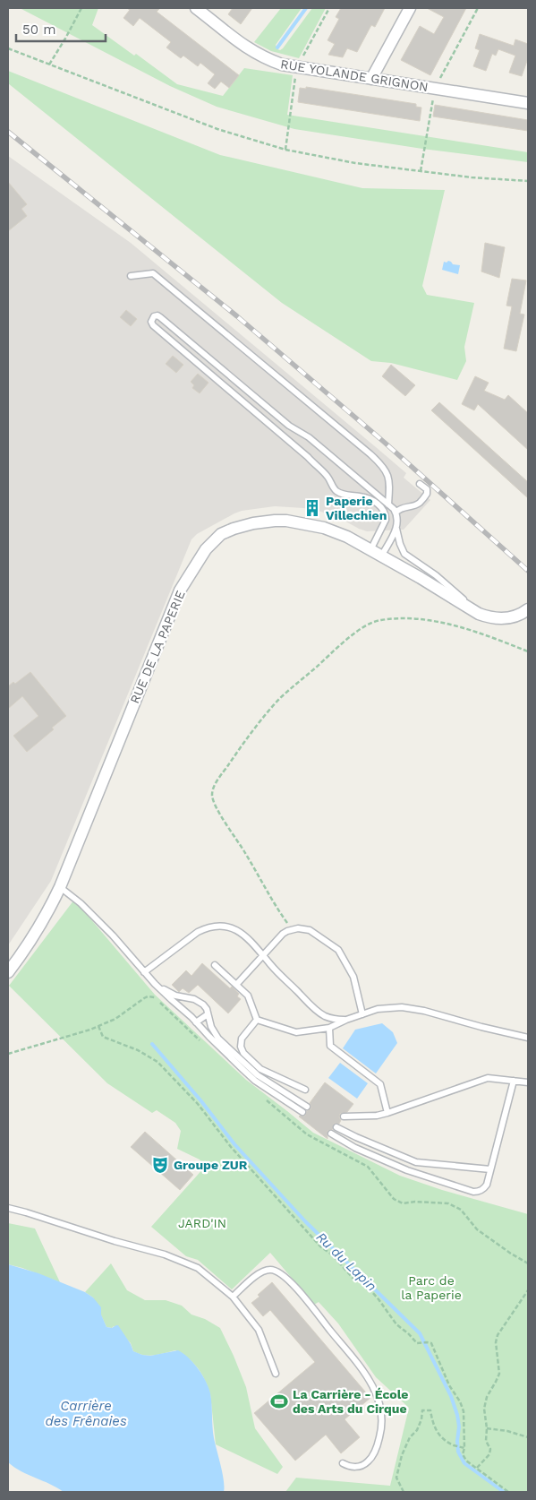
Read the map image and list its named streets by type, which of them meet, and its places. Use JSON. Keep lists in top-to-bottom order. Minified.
{"streets":{"street":["RUE YOLANDE GRIGNON","RUE DE LA PAPERIE"]},"water":["Ru du Lapin","Carrière des Frênaies"],"parks":["JARD'IN","Parc de la Paperie"],"places":{"building":["Paperie Villechien"],"theatre":["Groupe ZUR"],"sports":["La Carrière - École des Arts du Cirque"]},"scale_bar":"50 m"}
